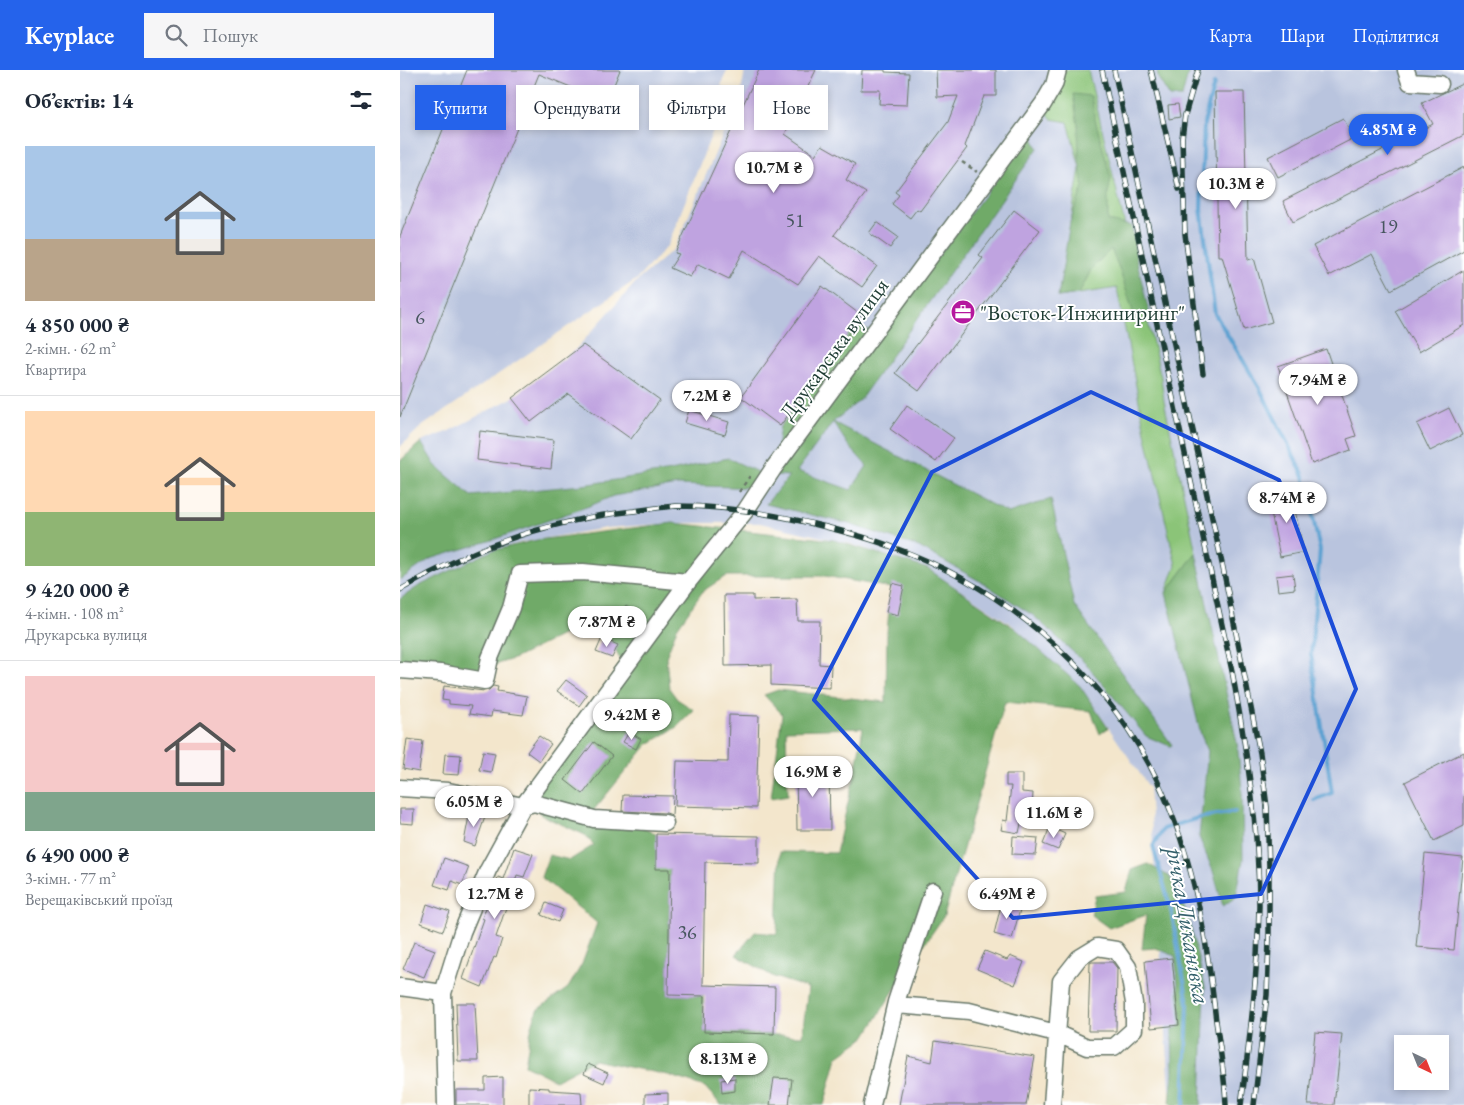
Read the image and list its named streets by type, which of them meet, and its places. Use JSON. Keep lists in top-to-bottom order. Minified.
{"streets":{"street":["Друкарська вулиця"]},"water":["річка Диканівка"],"places":{"office":["\"Восток-Инжиниринг\""]},"house_numbers":["51","19","6","36"],"north":"bottom right","page":{"header":"Keyplace","search":"Пошук","nav":["Карта","Шари","Поділитися"],"heading":"Об’єктів: 14","chip":["Купити","Орендувати","Фільтри","Нове"],"price":["4.85M ₴","10.7M ₴","10.3M ₴","7.94M ₴","7.2M ₴","8.74M ₴","7.87M ₴","9.42M ₴","16.9M ₴","6.05M ₴","11.6M ₴","12.7M ₴","6.49M ₴","8.13M ₴"],"list":[{"name":"4 850 000 ₴","note":"2-кімн. · 62 m² · Квартира"},{"name":"9 420 000 ₴","note":"4-кімн. · 108 m² · Друкарська вулиця"},{"name":"6 490 000 ₴","note":"3-кімн. · 77 m² · Верещаківський проїзд"}]}}
